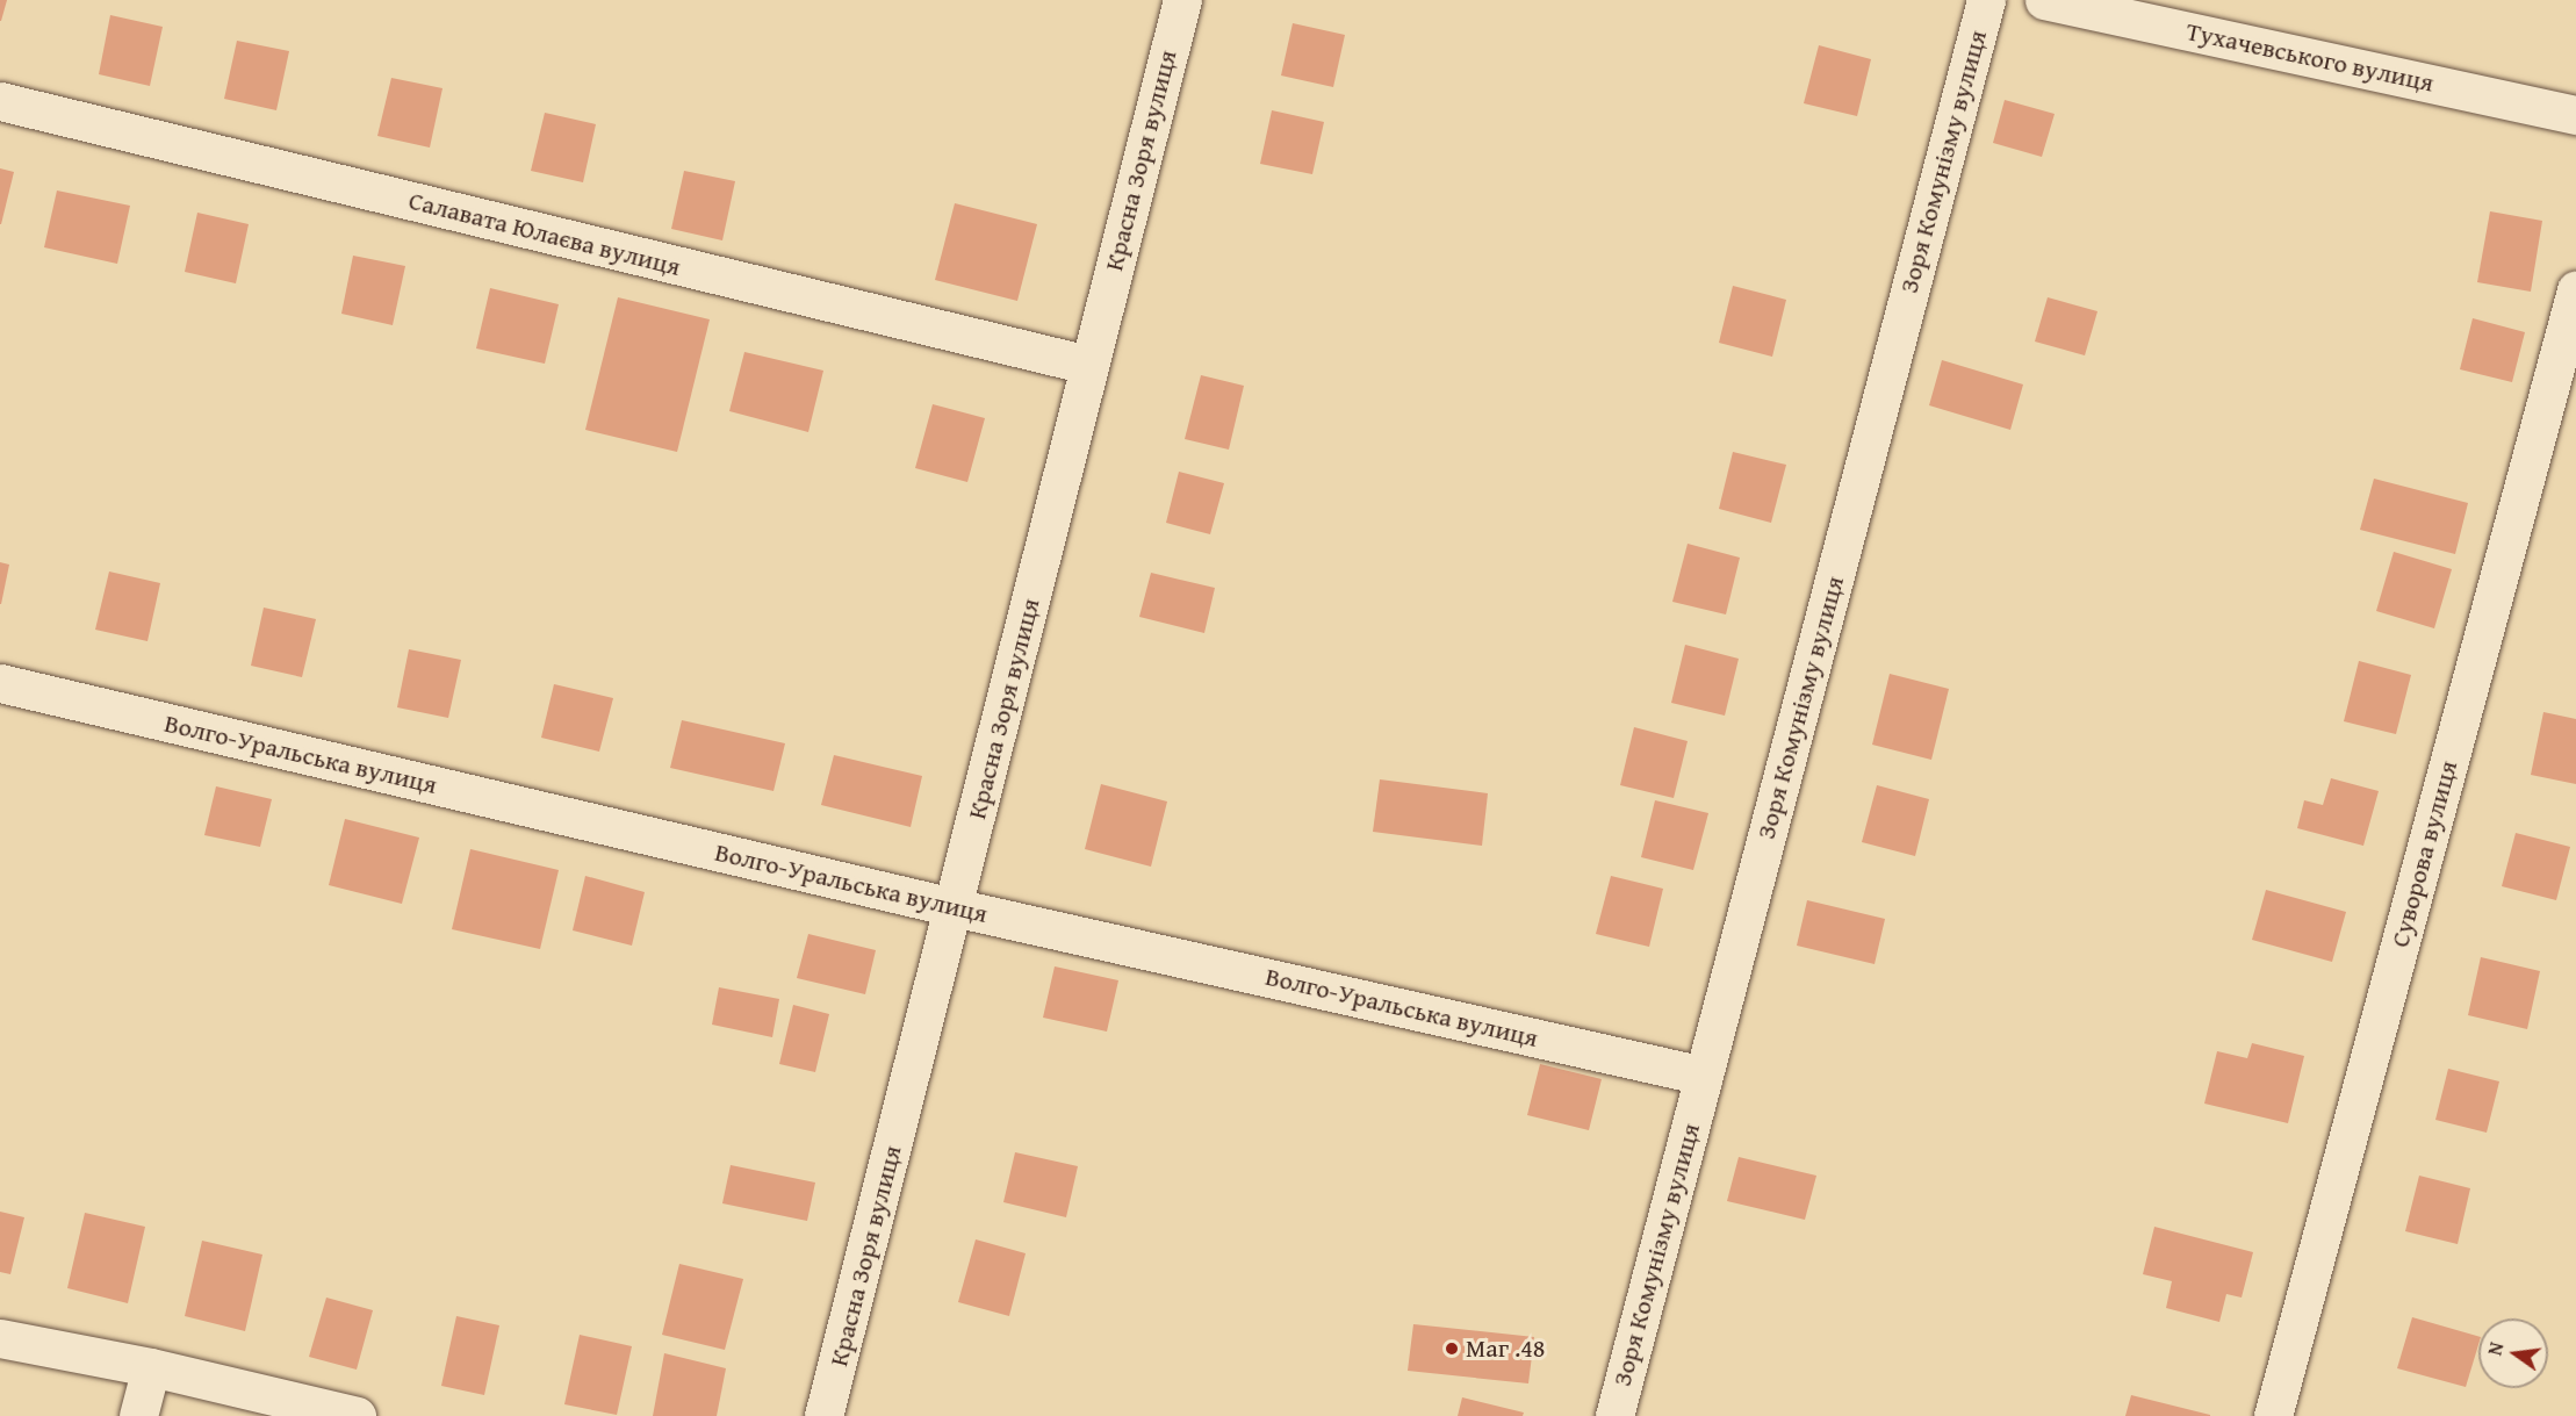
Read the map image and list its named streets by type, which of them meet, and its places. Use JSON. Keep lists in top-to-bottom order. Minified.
{"streets":{"street":["Тухачевського вулиця","Красна Зоря вулиця","Зоря Комунізму вулиця","Салавата Юлаєва вулиця","Волго-Уральська вулиця","Суворова вулиця"]},"crossings":[["Красна Зоря вулиця","Салавата Юлаєва вулиця"],["Красна Зоря вулиця","Волго-Уральська вулиця"],["Зоря Комунізму вулиця","Волго-Уральська вулиця"]],"places":["Маг .48"],"north":"left"}
